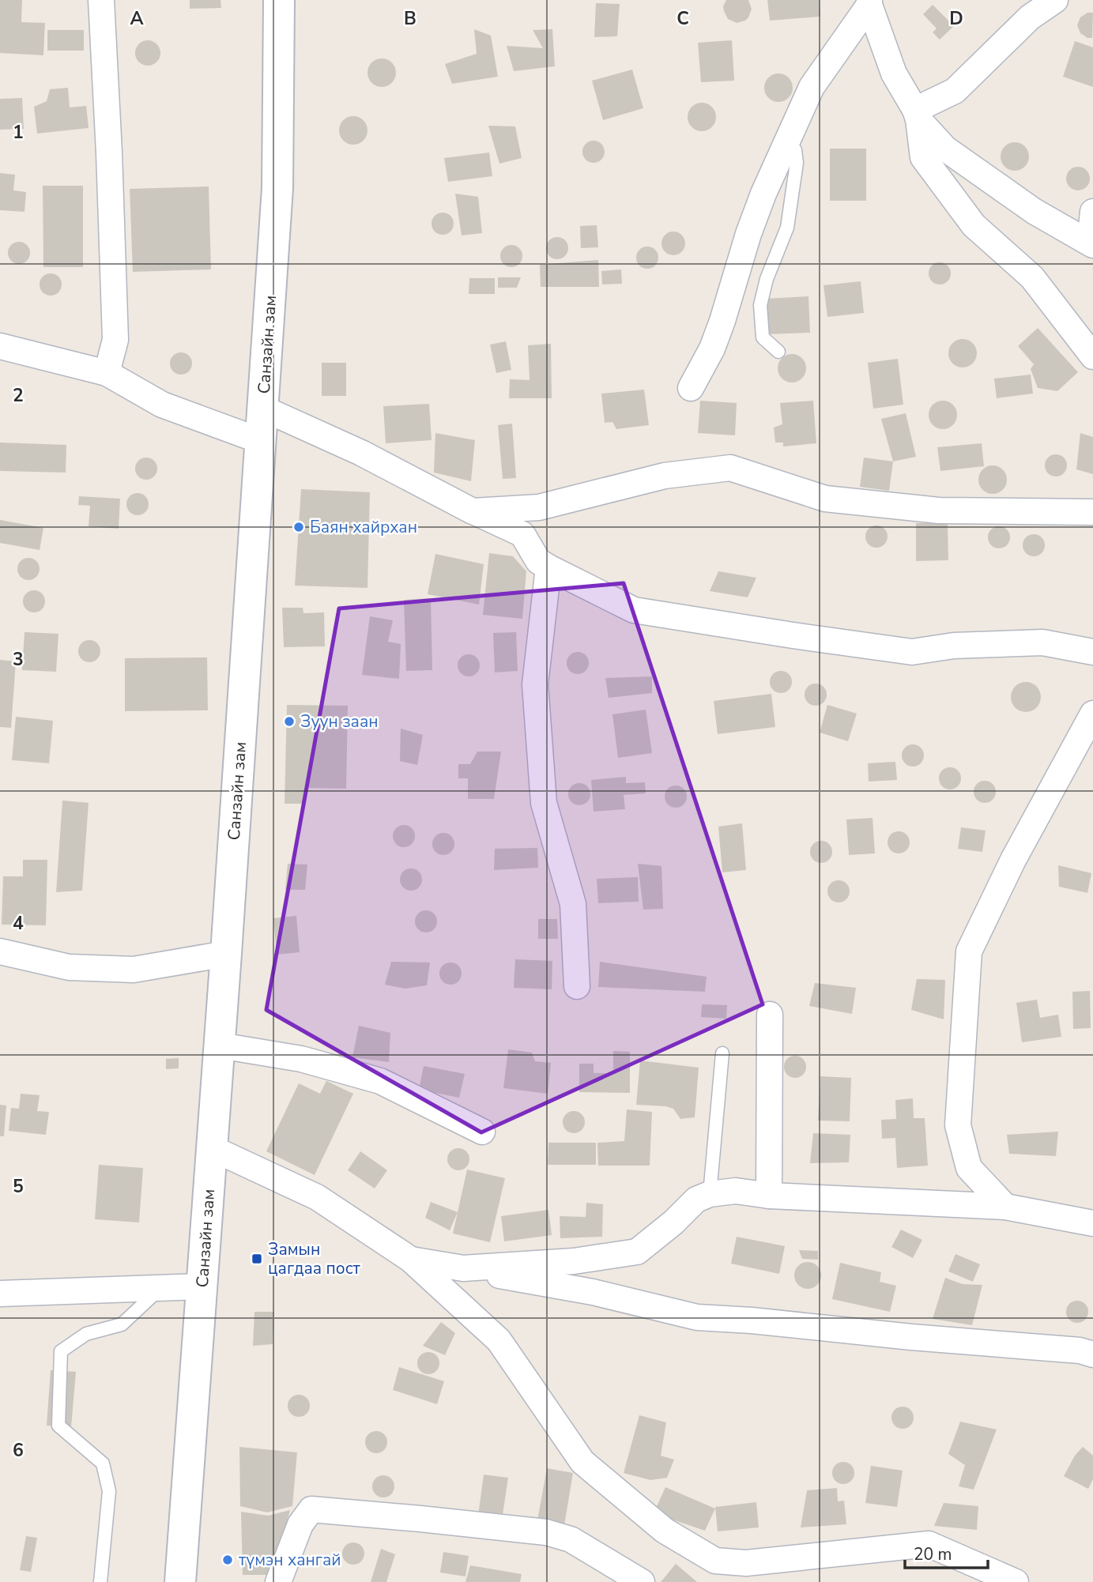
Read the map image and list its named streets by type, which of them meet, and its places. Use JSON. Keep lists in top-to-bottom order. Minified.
{"streets":{"main road":["Санзайн зам"]},"places":{"other":["Баян хайрхан","Зуун заан","түмэн хангай"],"transit":["Замын цагдаа пост"]},"scale_bar":"20 m","grid":{"columns":["A","B","C","D"],"rows":["1","2","3","4","5","6"]}}
